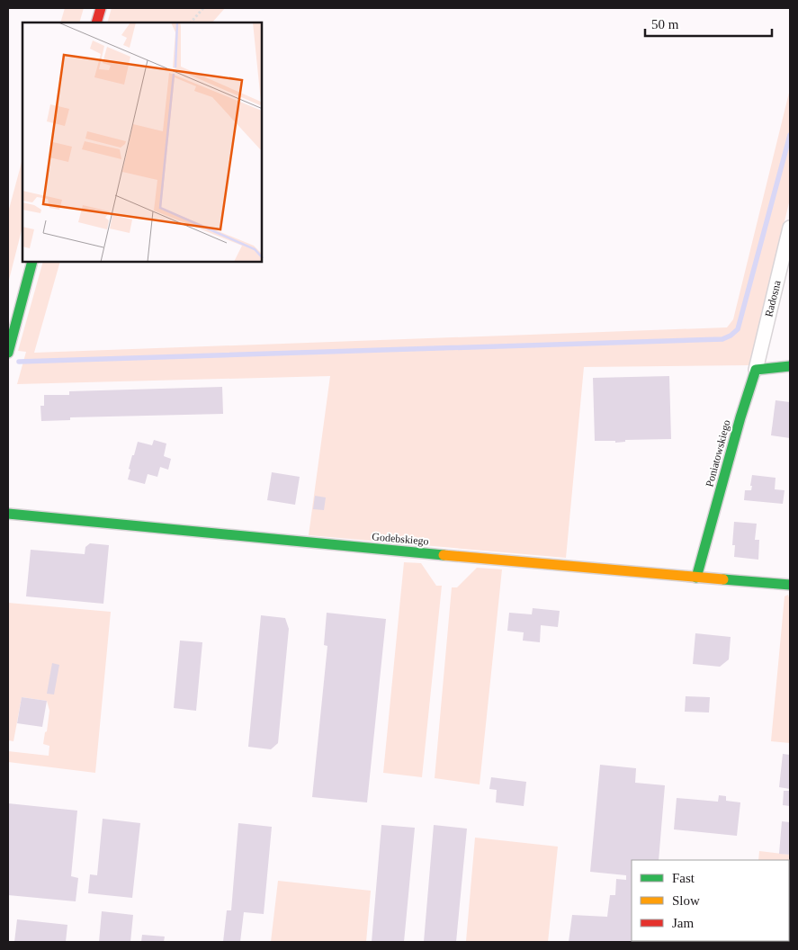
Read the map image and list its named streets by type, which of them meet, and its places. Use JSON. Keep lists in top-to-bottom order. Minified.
{"streets":{"street":["Radosna","Poniatowskiego","Godebskiego"]},"crossings":[["Radosna","Poniatowskiego"],["Poniatowskiego","Godebskiego"]],"legend":["Fast","Slow","Jam"],"scale_bar":"50 m"}
